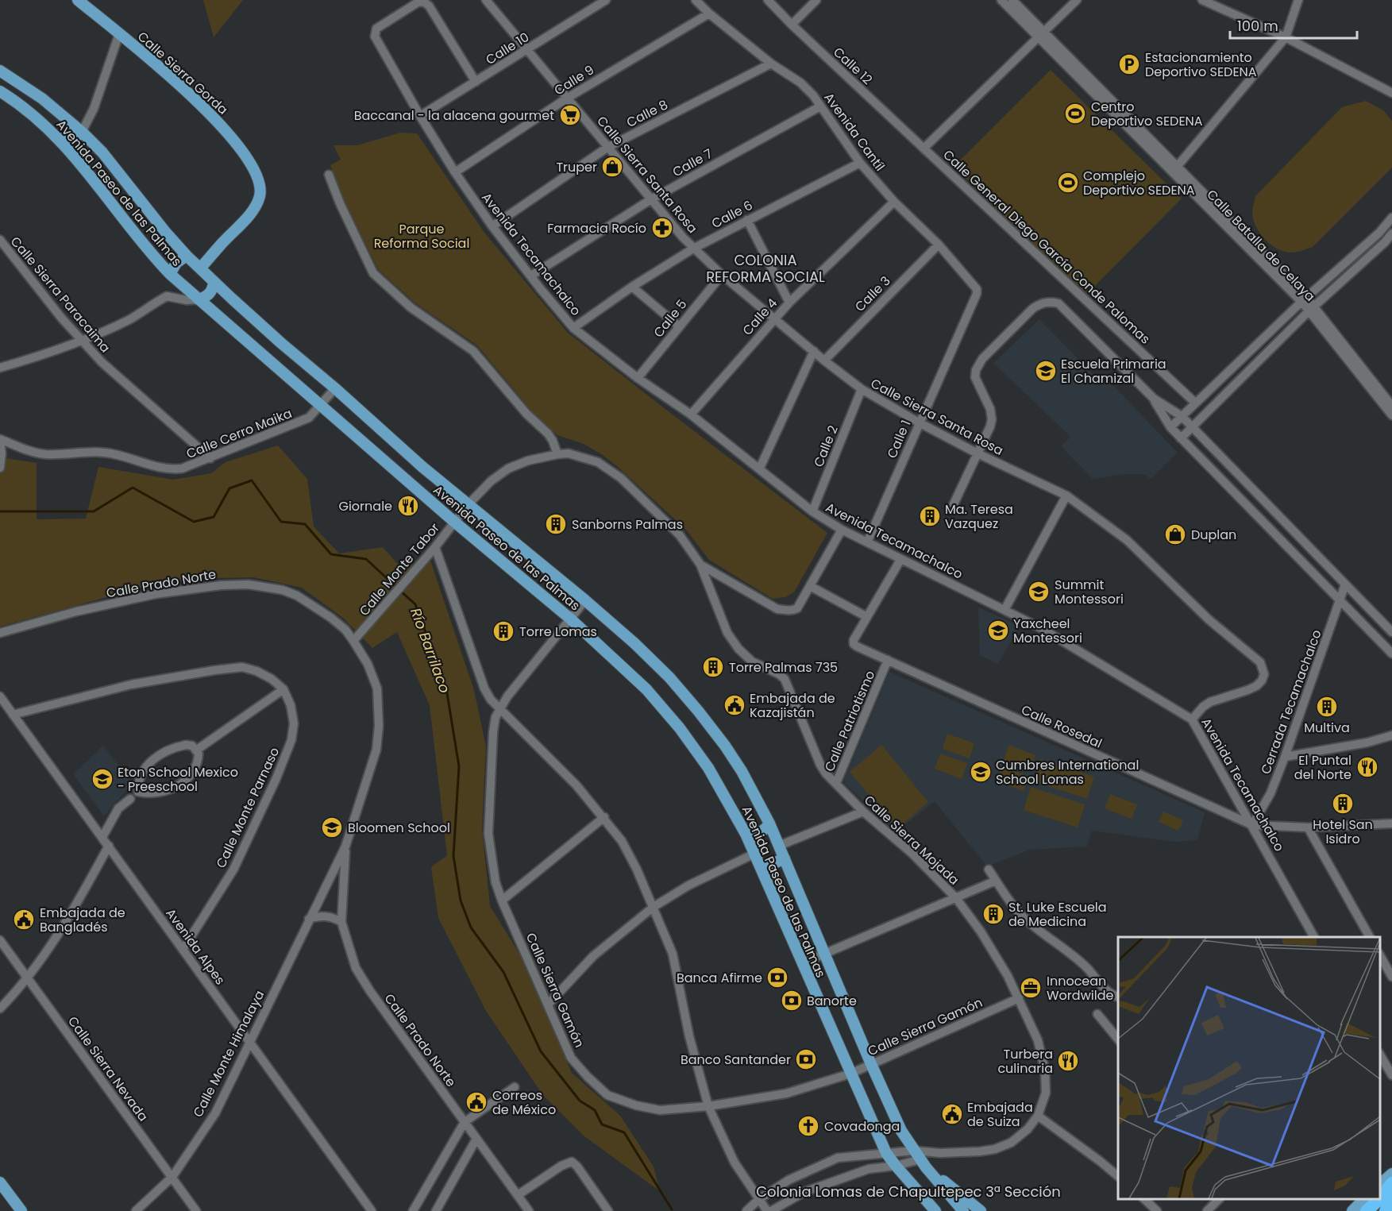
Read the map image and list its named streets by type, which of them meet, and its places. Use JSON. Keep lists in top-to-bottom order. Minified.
{"streets":{"main road":["Calle Sierra Gorda","Avenida Paseo de las Palmas"],"street":["Calle 10","Calle 12","Calle 9","Calle 8","Avenida Cantíl","Calle 7","Calle Sierra Santa Rosa","Calle 6","Calle Batalla de Celaya","Calle General Diego García Conde Palomas","Avenida Tecamachalco","Calle 3","Calle Sierra Paracaima","Calle 4","Calle 5","Calle Cerro Maika","Calle 1","Calle 2","Calle Monte Tabor","Calle Prado Norte","Cerrada Tecamachalco","Calle Patriotismo","Calle Rosedal","Calle Monte Parnaso","Calle Sierra Mojada","Avenida Alpes","Calle Sierra Gamón","Calle Monte Himalaya","Calle Sierra Nevada"]},"crossings":[["Calle 10","Calle Sierra Santa Rosa"],["Calle 10","Avenida Tecamachalco"],["Calle 12","Calle General Diego García Conde Palomas"],["Calle Sierra Gorda","Avenida Paseo de las Palmas"],["Calle 9","Avenida Cantíl"],["Calle 9","Calle Sierra Santa Rosa"],["Calle 9","Avenida Tecamachalco"],["Calle 8","Avenida Cantíl"],["Calle 8","Calle Sierra Santa Rosa"],["Calle 8","Avenida Tecamachalco"],["Avenida Cantíl","Calle 7"],["Avenida Cantíl","Calle 6"],["Avenida Cantíl","Calle 3"],["Avenida Cantíl","Calle 4"],["Avenida Cantíl","Calle 1"],["Calle 7","Calle Sierra Santa Rosa"],["Calle 7","Avenida Tecamachalco"],["Calle Sierra Santa Rosa","Calle 6"],["Calle Sierra Santa Rosa","Avenida Tecamachalco"],["Calle Sierra Santa Rosa","Calle 3"],["Calle Sierra Santa Rosa","Calle 4"],["Calle Sierra Santa Rosa","Calle 5"],["Calle Sierra Santa Rosa","Calle 1"],["Calle Sierra Santa Rosa","Calle 2"],["Avenida Paseo de las Palmas","Calle Cerro Maika"],["Avenida Paseo de las Palmas","Calle Monte Tabor"],["Avenida Paseo de las Palmas","Calle Sierra Mojada"],["Avenida Paseo de las Palmas","Calle Sierra Gamón"],["Calle 6","Avenida Tecamachalco"],["Avenida Tecamachalco","Calle 4"],["Avenida Tecamachalco","Calle 5"],["Avenida Tecamachalco","Calle 1"],["Avenida Tecamachalco","Calle 2"],["Avenida Tecamachalco","Cerrada Tecamachalco"],["Avenida Tecamachalco","Calle Patriotismo"],["Avenida Tecamachalco","Calle Rosedal"],["Calle Sierra Paracaima","Calle Cerro Maika"],["Calle Monte Tabor","Calle Prado Norte"],["Calle Monte Tabor","Calle Sierra Mojada"],["Calle Prado Norte","Calle Monte Himalaya"],["Cerrada Tecamachalco","Calle Rosedal"],["Calle Patriotismo","Calle Rosedal"],["Calle Patriotismo","Calle Sierra Mojada"],["Calle Monte Parnaso","Avenida Alpes"],["Calle Sierra Mojada","Calle Sierra Gamón"],["Avenida Alpes","Calle Monte Himalaya"],["Calle Monte Himalaya","Calle Sierra Nevada"]],"districts":["COLONIA REFORMA SOCIAL","Colonia Lomas de Chapultepec 3ª Sección"],"water":["Río Barrilaco"],"parks":["Parque Reforma Social"],"places":{"parking":["Estacionamiento Deportivo SEDENA"],"sports":["Centro Deportivo SEDENA","Complejo Deportivo SEDENA"],"supermarket":["Baccanal - la alacena gourmet"],"shop":["Truper","Duplan"],"pharmacy":["Farmacia Rocío"],"school or university":["Escuela Primaria El Chamizal","Summit Montessori","Yaxcheel Montessori","Cumbres International School Lomas","Eton School Mexico - Preeschool","Bloomen School"],"restaurant":["Giornale","El Puntal del Norte","Turbera culinaria"],"building":["Ma. Teresa Vazquez","Sanborns Palmas","Torre Lomas","Torre Palmas 735","Multiva","Hotel San Isidro","St. Luke Escuela de Medicina"],"public building":["Embajada de Kazajistán","Embajada de Bangladés","Correos de México","Embajada de Suiza"],"bank":["Banca Afirme","Banorte","Banco Santander"],"office":["Innocean Wordwilde"],"church":["Covadonga"]},"scale_bar":"100 m"}
